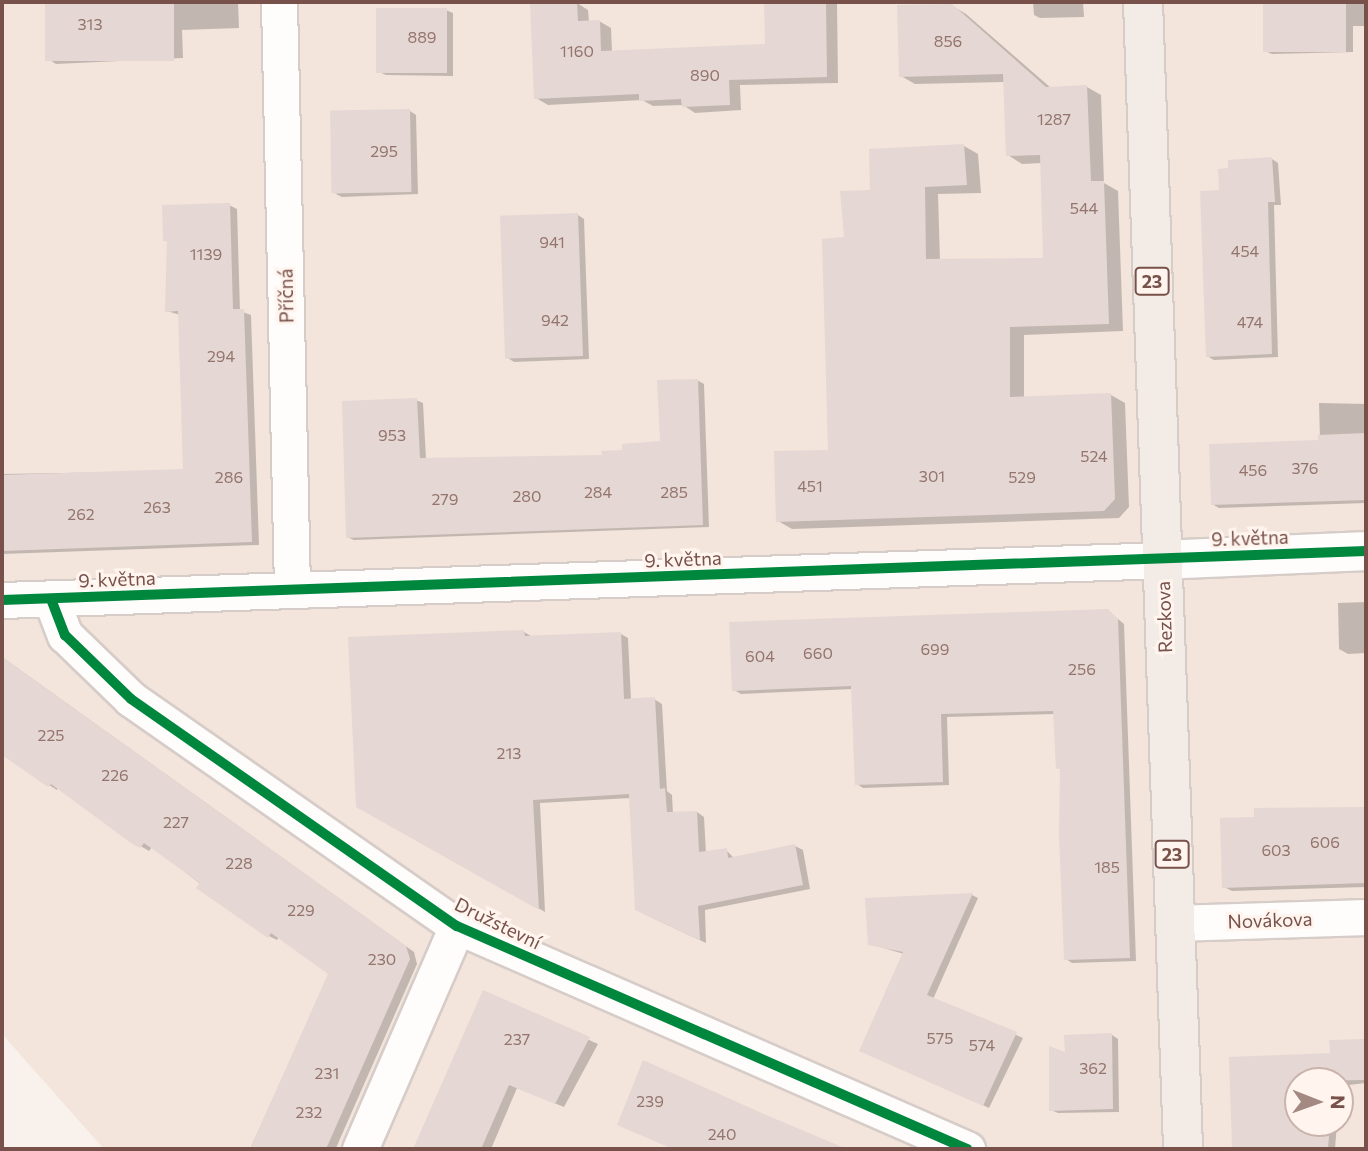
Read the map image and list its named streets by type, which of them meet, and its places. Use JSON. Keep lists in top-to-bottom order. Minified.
{"streets":{"main road":["23","9. května","Rezkova"],"street":["Příčná","Novákova","Družstevní"]},"crossings":[["Příčná","9. května"],["9. května","Rezkova"],["9. května","Družstevní"],["Rezkova","Novákova"]],"house_numbers":["313","889","856","1160","890","1287","295","544","941","454","1139","942","474","294","953","524","376","456","301","286","529","451","284","285","280","279","263","262","699","660","604","256","225","213","226","227","606","603","228","185","229","230","575","237","574","362","231","239","232","240"],"north":"right"}
